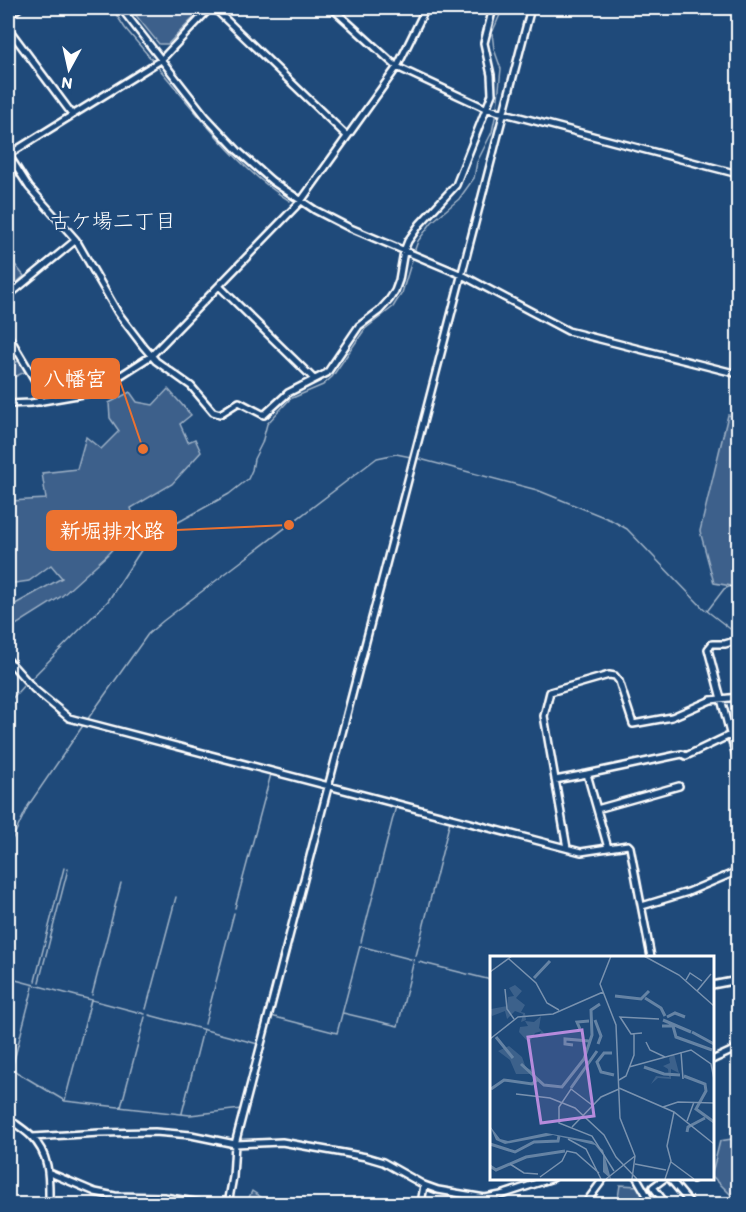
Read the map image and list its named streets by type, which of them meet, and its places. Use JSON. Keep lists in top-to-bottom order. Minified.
{"districts":["古ケ場二丁目"],"places":["八幡宮","新堀排水路"],"north":"bottom"}
